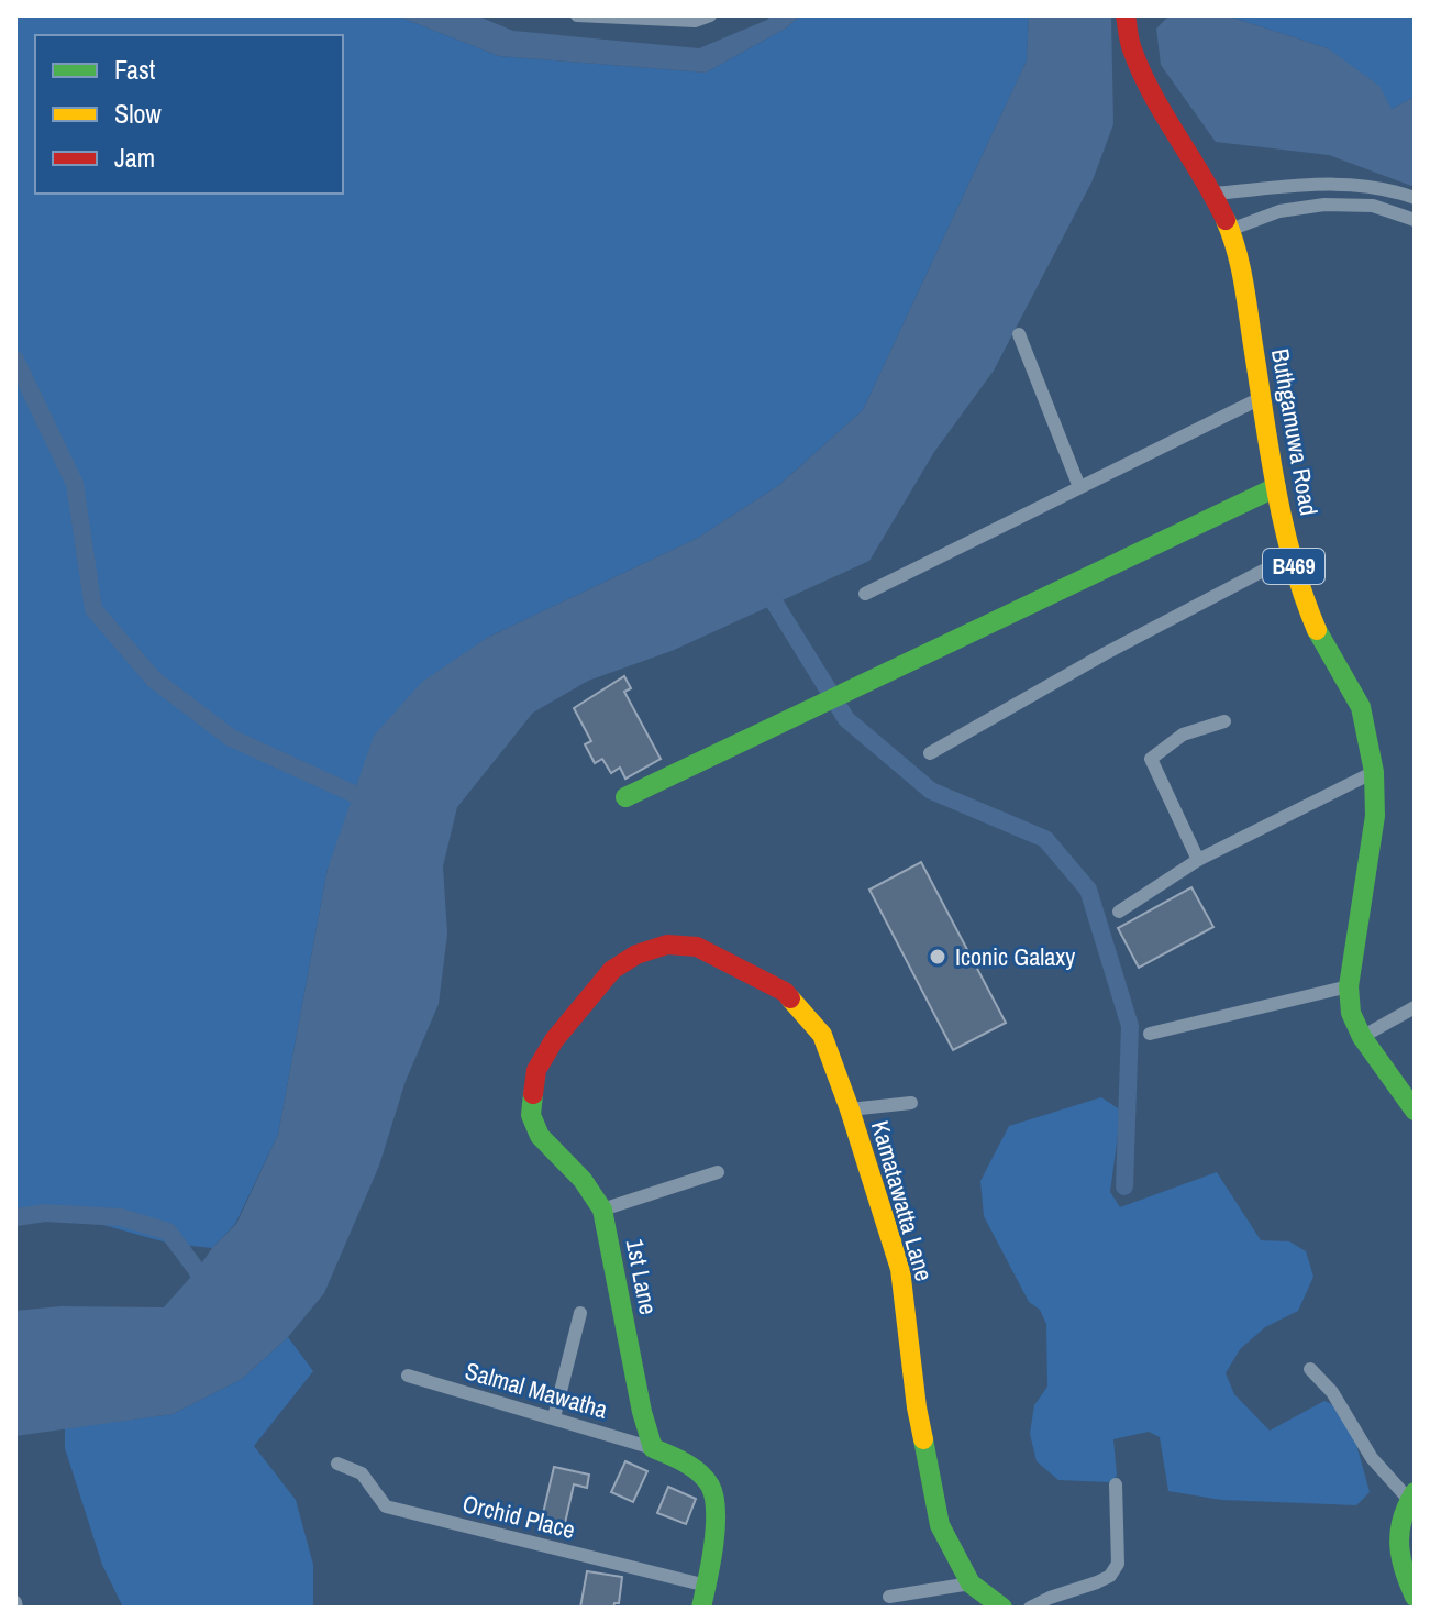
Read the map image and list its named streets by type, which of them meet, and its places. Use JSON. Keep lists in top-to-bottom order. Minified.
{"streets":{"street":["Buthgamuwa Road","B469","Kamatawatta Lane","1st Lane","Salmal Mawatha","Orchid Place"]},"crossings":[["Kamatawatta Lane","1st Lane"],["1st Lane","Salmal Mawatha"]],"places":["Iconic Galaxy"],"legend":["Fast","Slow","Jam"]}
